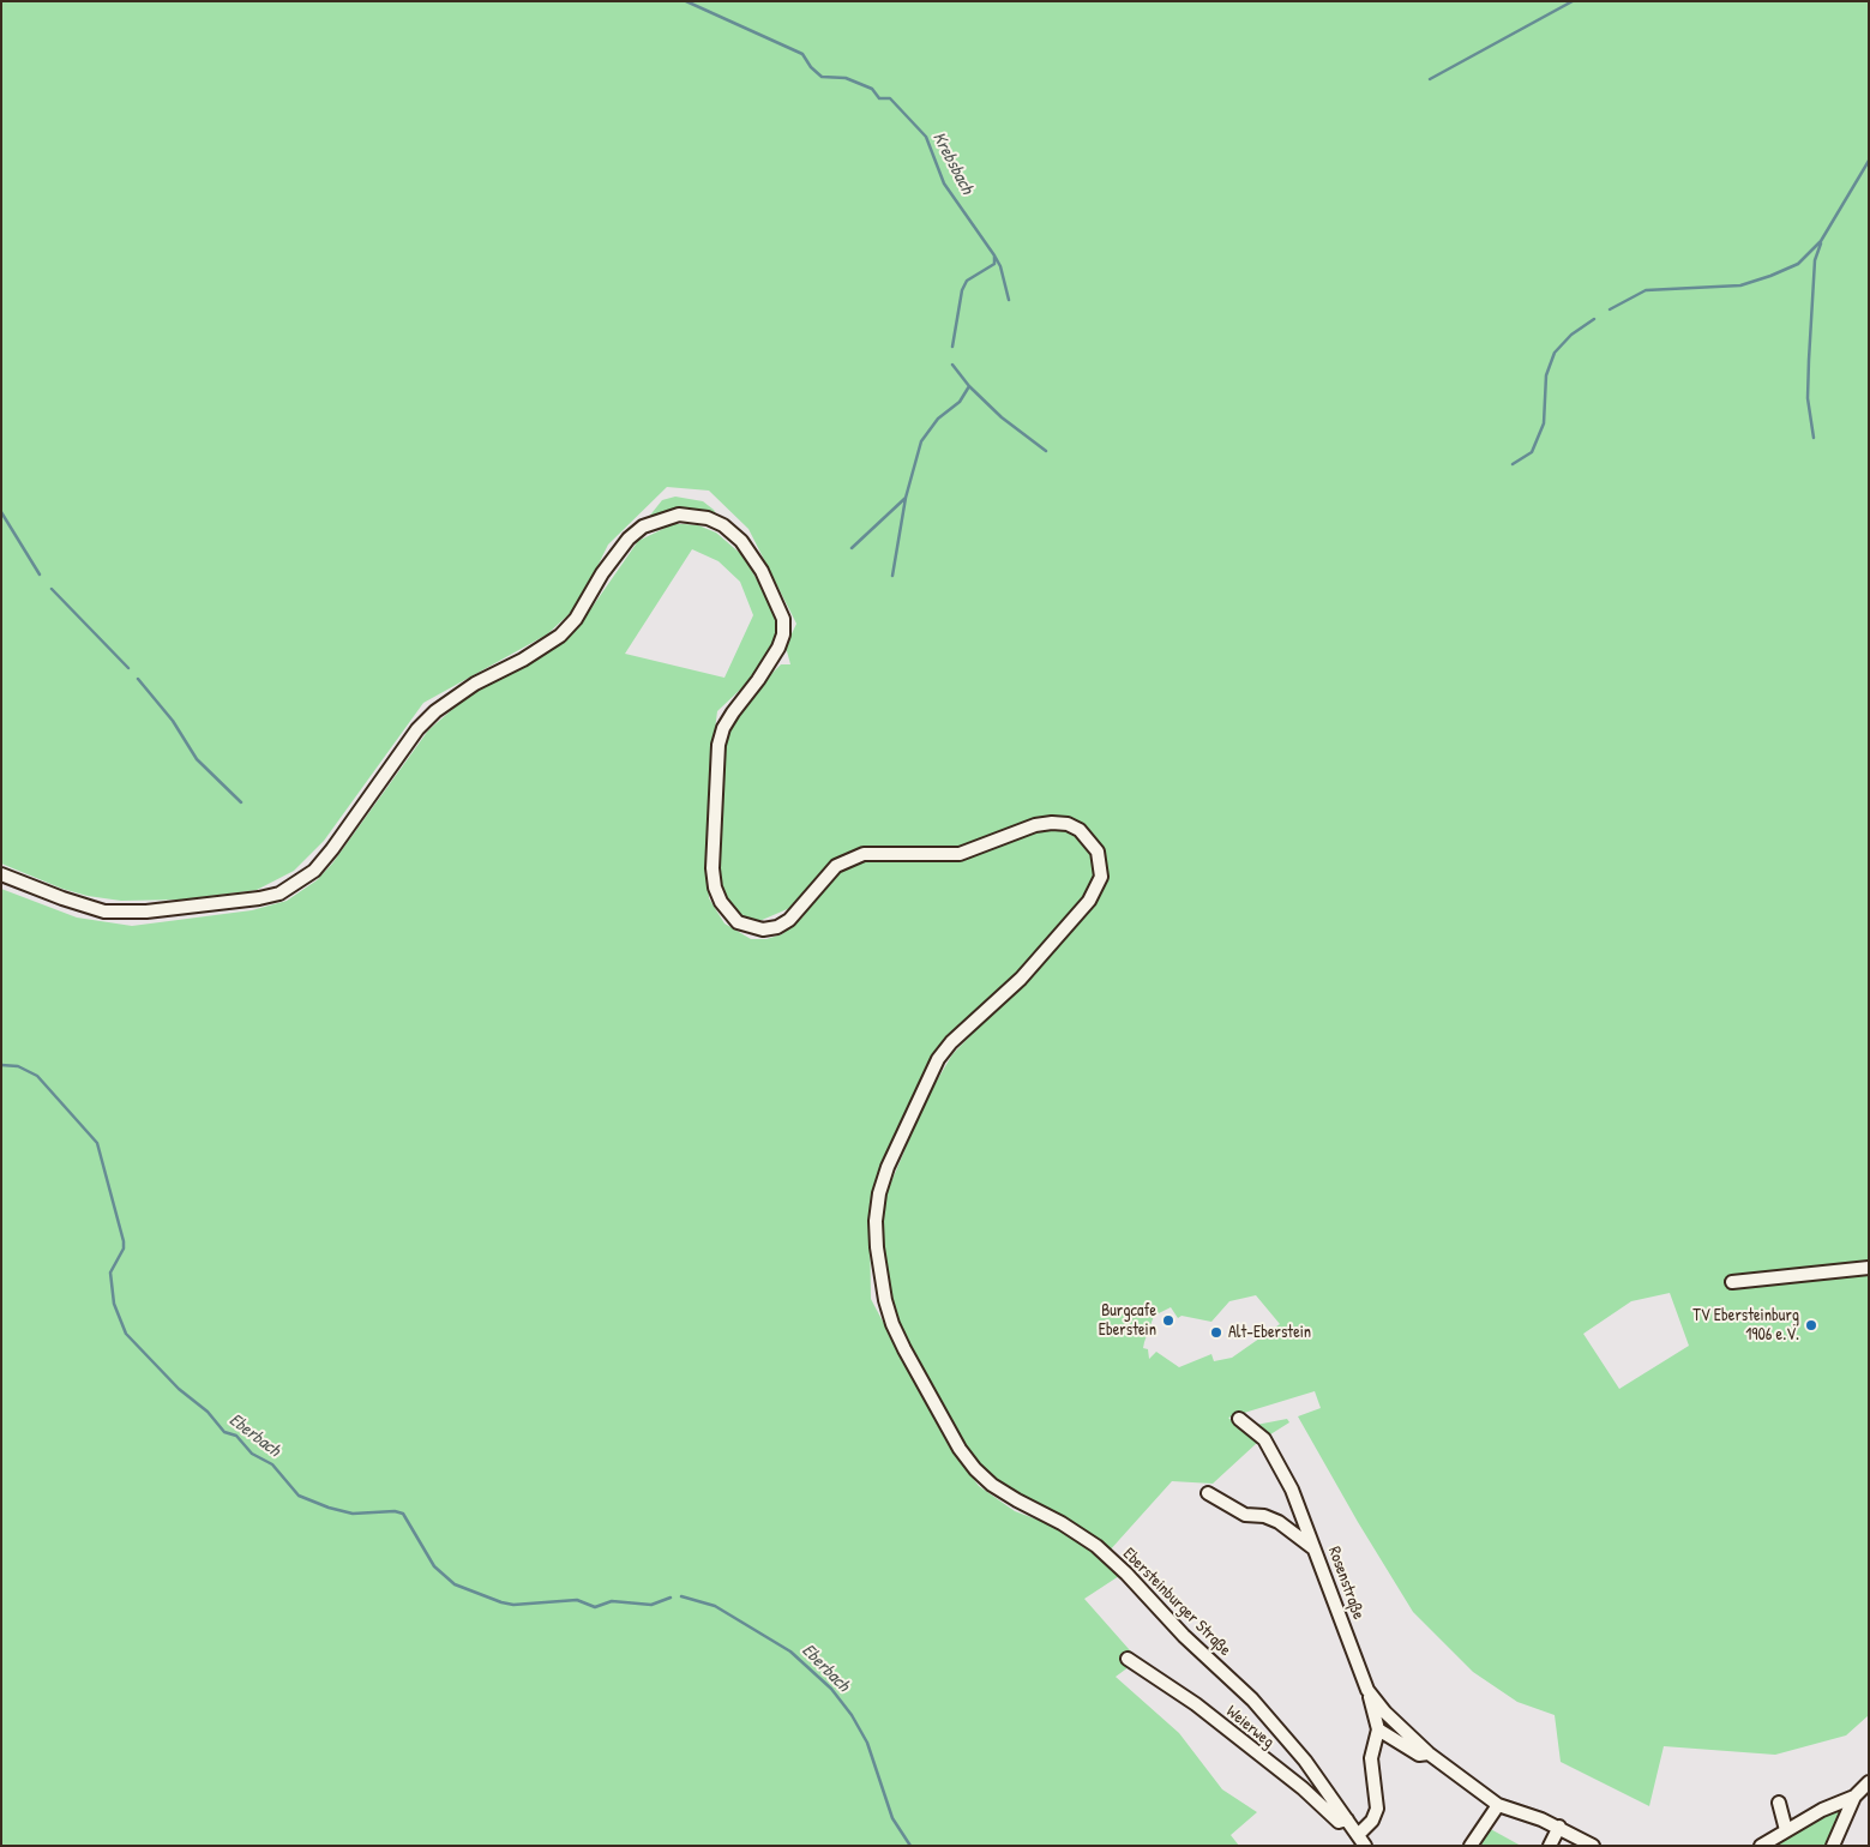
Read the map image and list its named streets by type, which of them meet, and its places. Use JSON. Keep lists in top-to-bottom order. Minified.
{"streets":{"street":["Rosenstraße","Ebersteinburger Straße","Weierweg"]},"crossings":[["Ebersteinburger Straße","Weierweg"]],"water":["Krebsbach","Eberbach"],"places":["Burgcafe Eberstein","TV Ebersteinburg 1906 e.V.","Alt-Eberstein"]}
